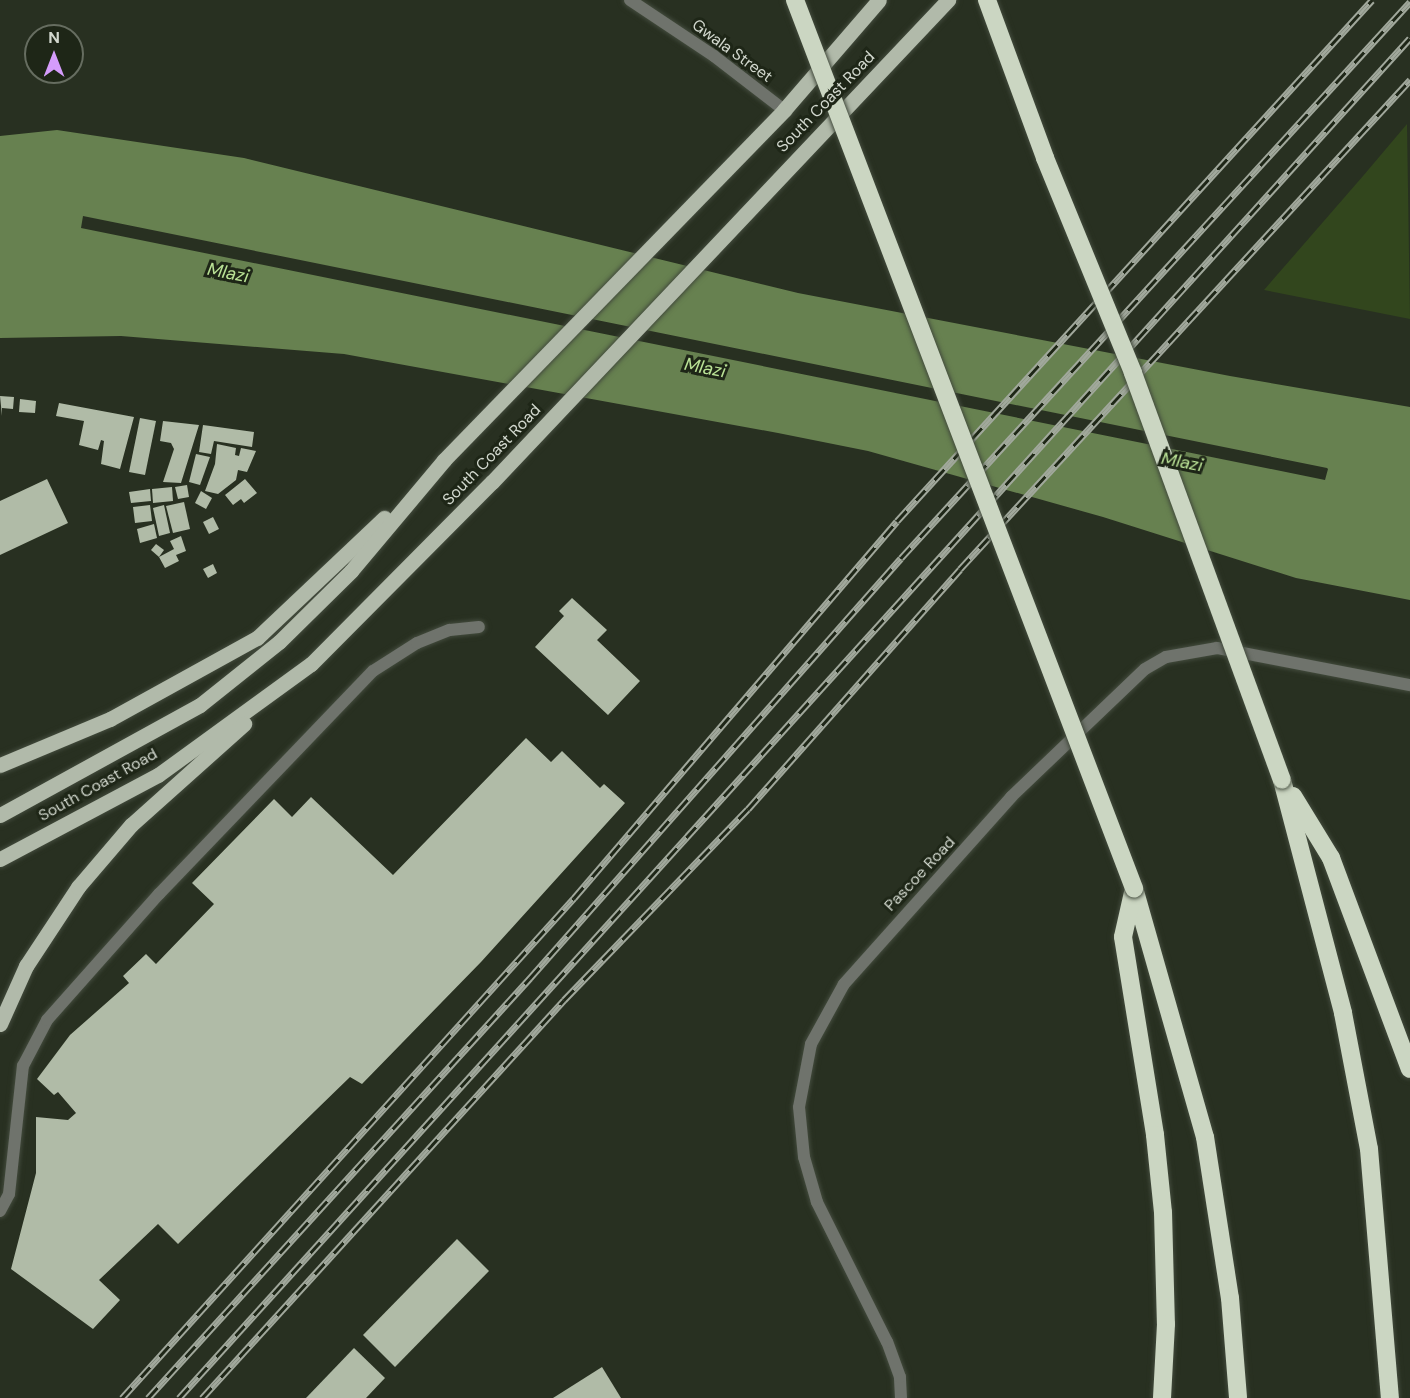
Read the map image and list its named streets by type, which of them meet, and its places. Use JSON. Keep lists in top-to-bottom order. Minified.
{"streets":{"main road":["South Coast Road"],"street":["Gwala Street","Pascoe Road"]},"crossings":[["Gwala Street","South Coast Road"]],"water":["Mlazi"],"north":"top"}
